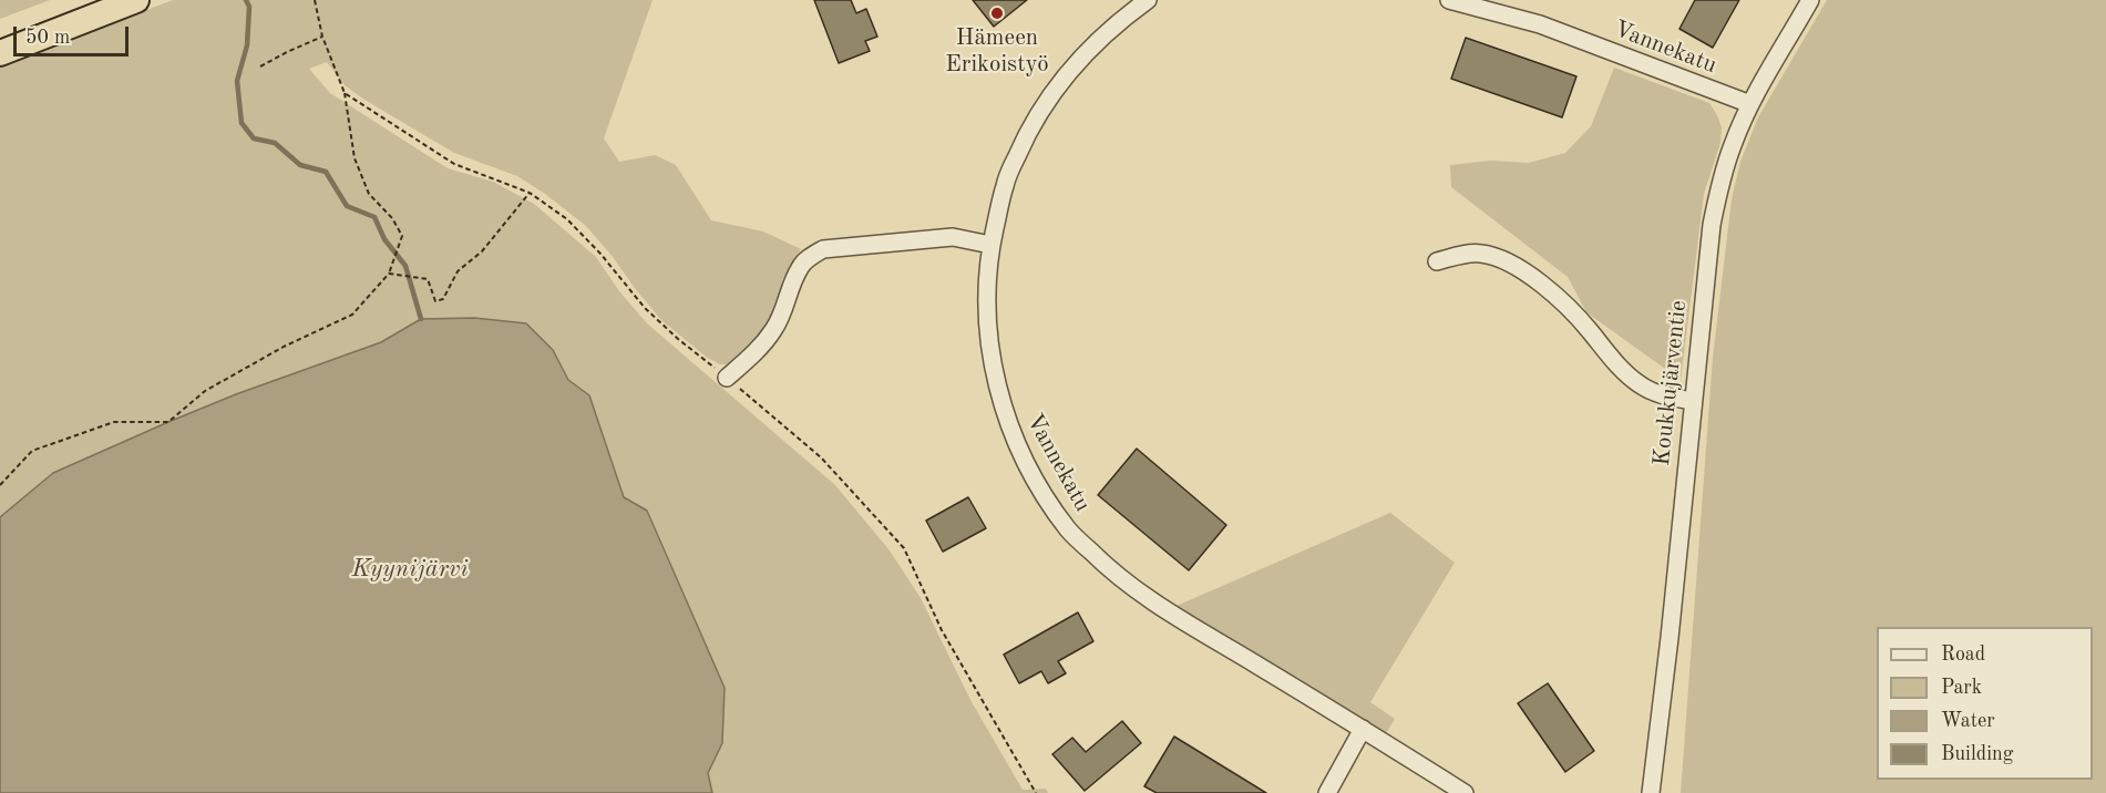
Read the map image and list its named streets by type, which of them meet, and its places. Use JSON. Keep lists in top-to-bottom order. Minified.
{"streets":{"street":["Vannekatu","Koukkujärventie"]},"crossings":[["Vannekatu","Koukkujärventie"]],"water":["Kyynijärvi"],"places":["Hämeen Erikoistyö"],"legend":["Road","Park","Water","Building"],"scale_bar":"50 m"}
